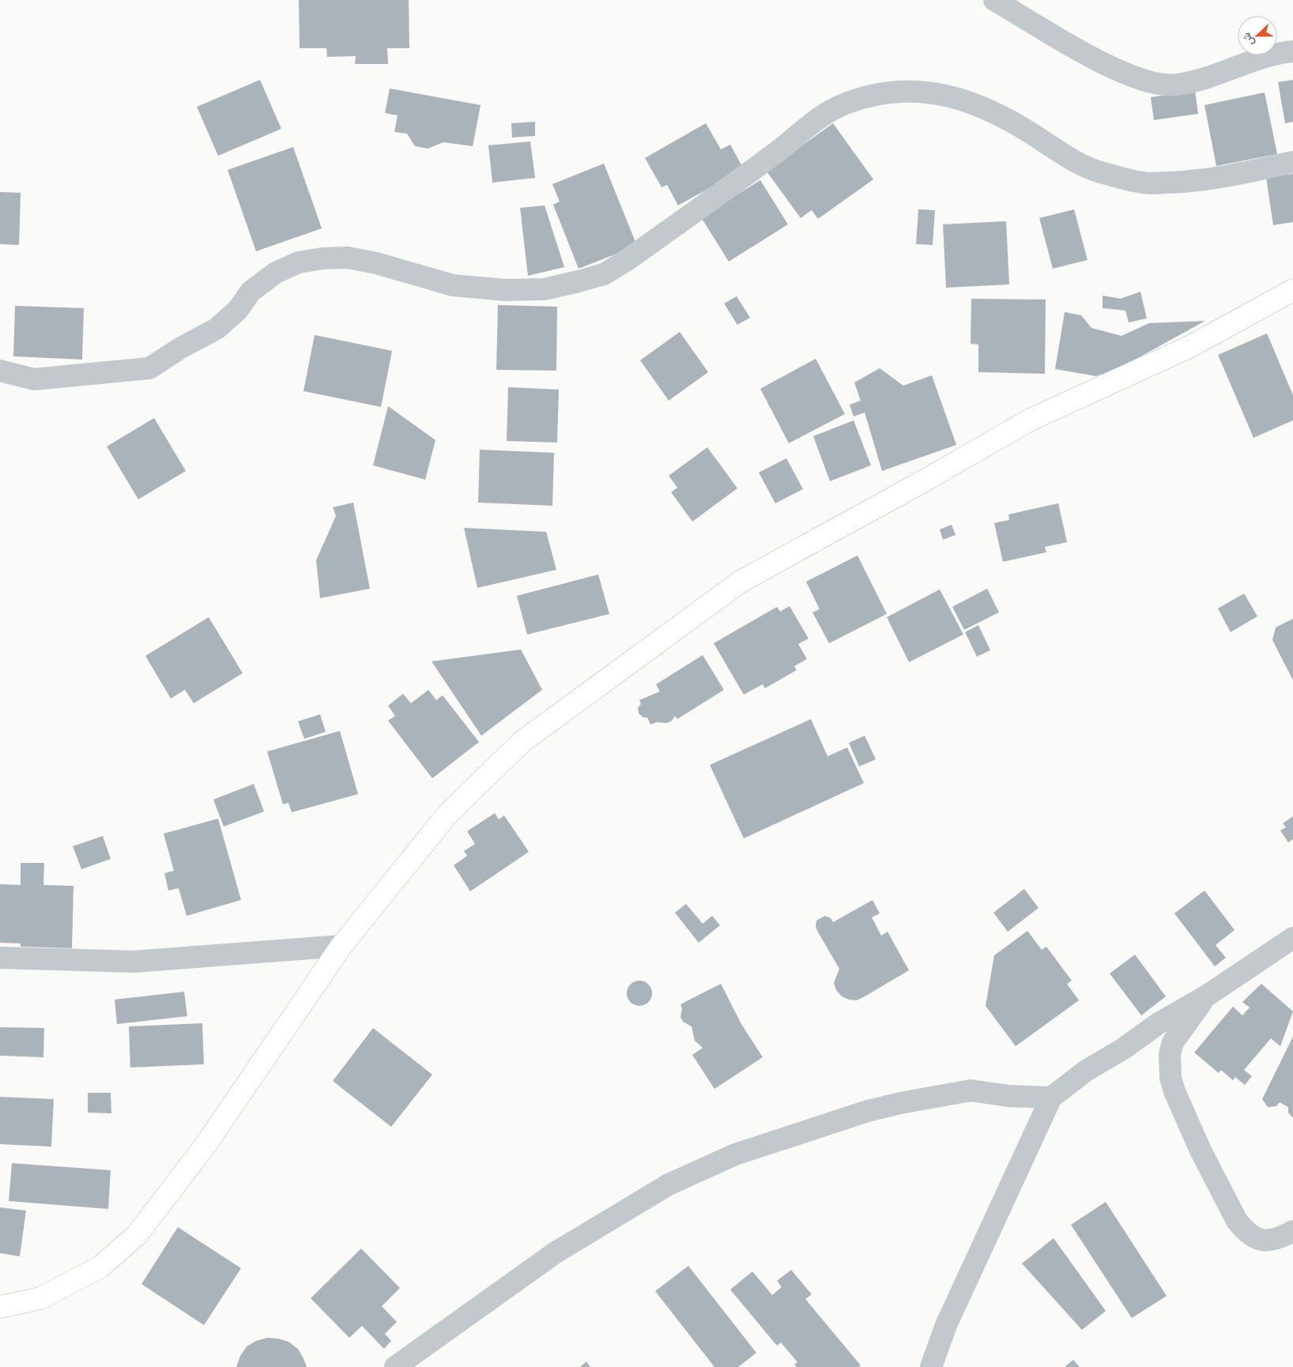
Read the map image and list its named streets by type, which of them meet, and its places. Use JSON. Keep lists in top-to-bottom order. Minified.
{"north":"left"}
